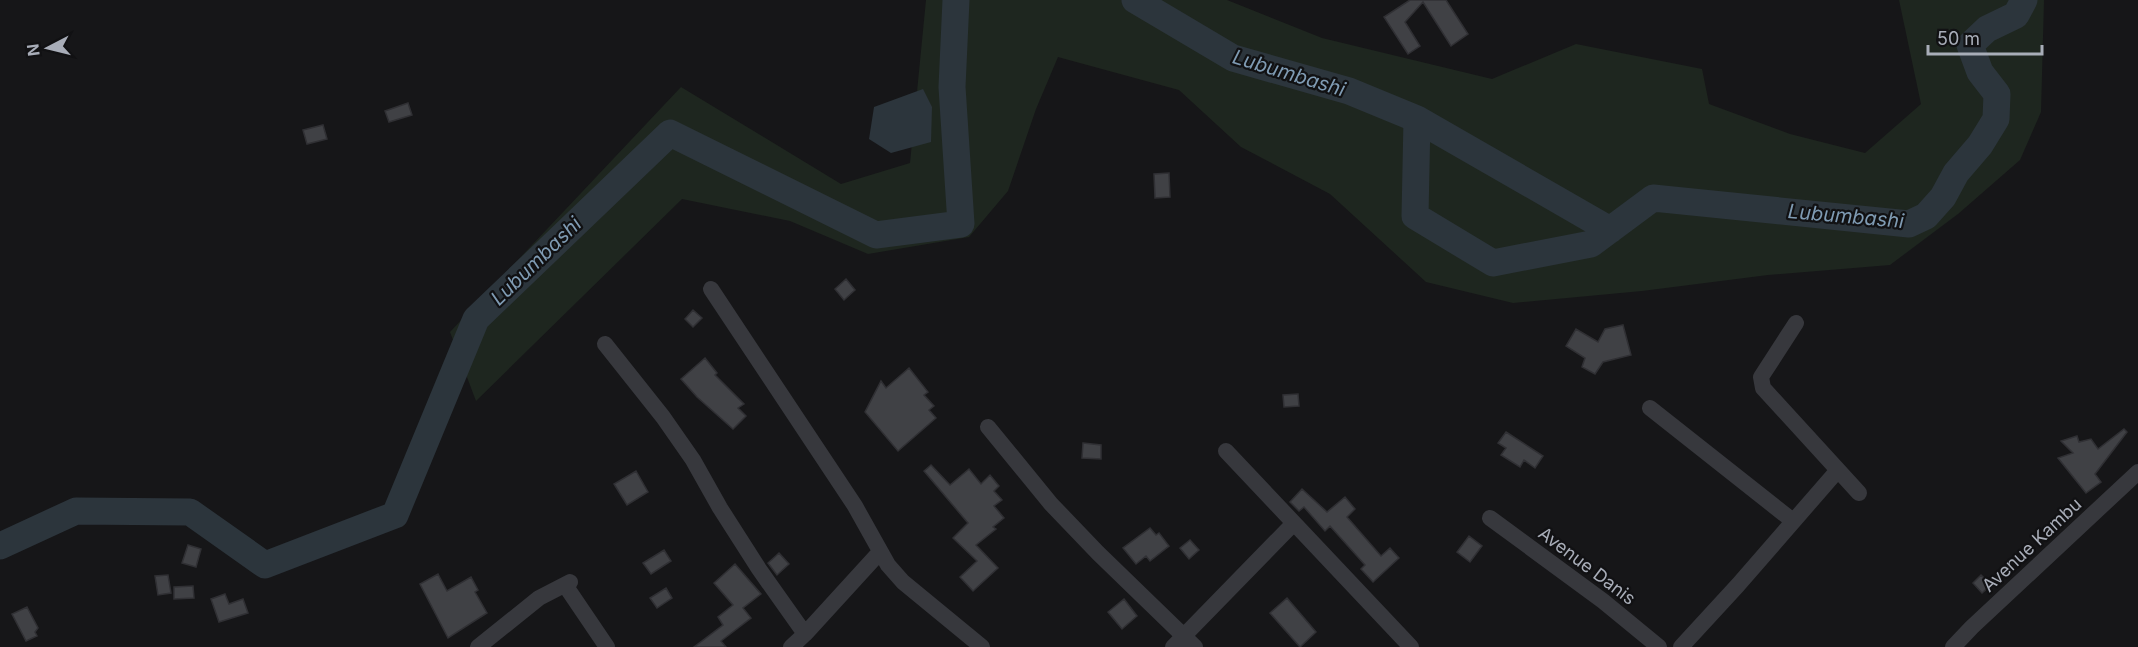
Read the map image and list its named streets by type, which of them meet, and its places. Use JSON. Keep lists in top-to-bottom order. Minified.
{"streets":{"street":["Avenue Kambu","Avenue Danis"]},"water":["Lubumbashi"],"scale_bar":"50 m","north":"left"}
